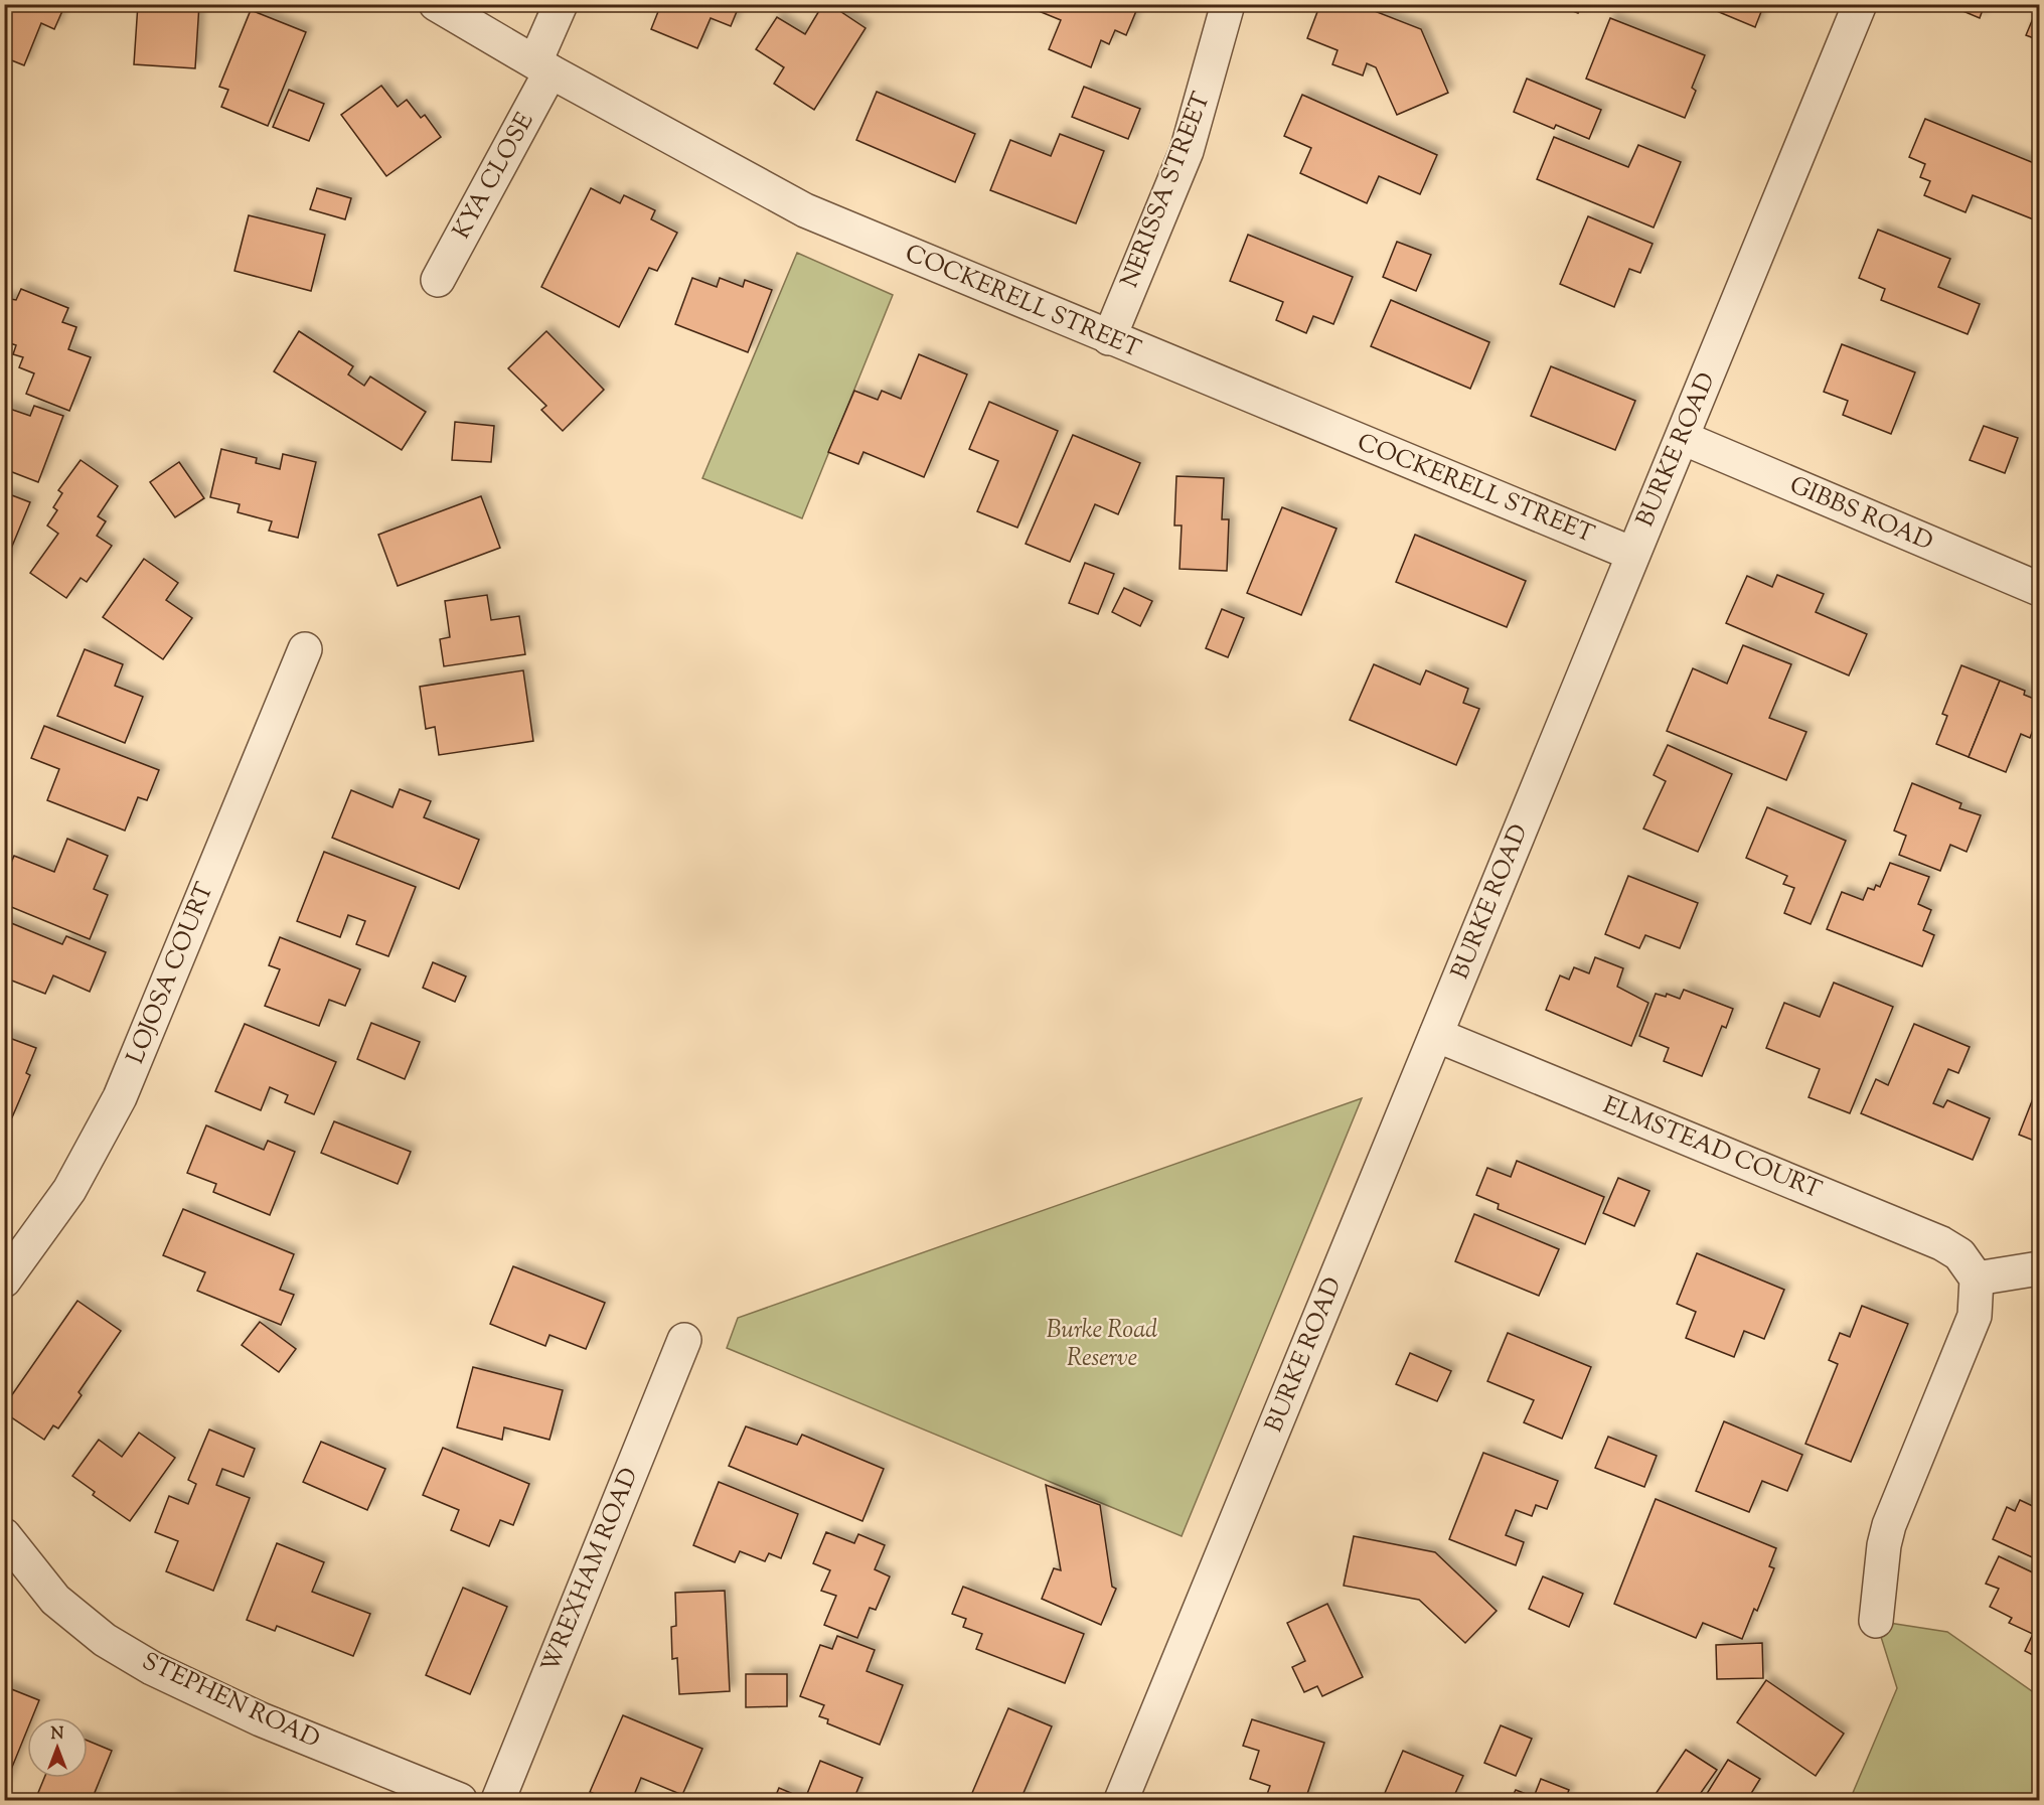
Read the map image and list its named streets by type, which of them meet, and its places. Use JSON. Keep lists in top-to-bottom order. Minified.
{"streets":{"street":["KYA CLOSE","NERISSA STREET","COCKERELL STREET","BURKE ROAD","GIBBS ROAD","LOJOSA COURT","ELMSTEAD COURT","WREXHAM ROAD","STEPHEN ROAD"]},"crossings":[["KYA CLOSE","COCKERELL STREET"],["NERISSA STREET","COCKERELL STREET"],["COCKERELL STREET","BURKE ROAD"],["BURKE ROAD","GIBBS ROAD"],["BURKE ROAD","ELMSTEAD COURT"]],"parks":["Burke Road Reserve"],"north":"top"}
